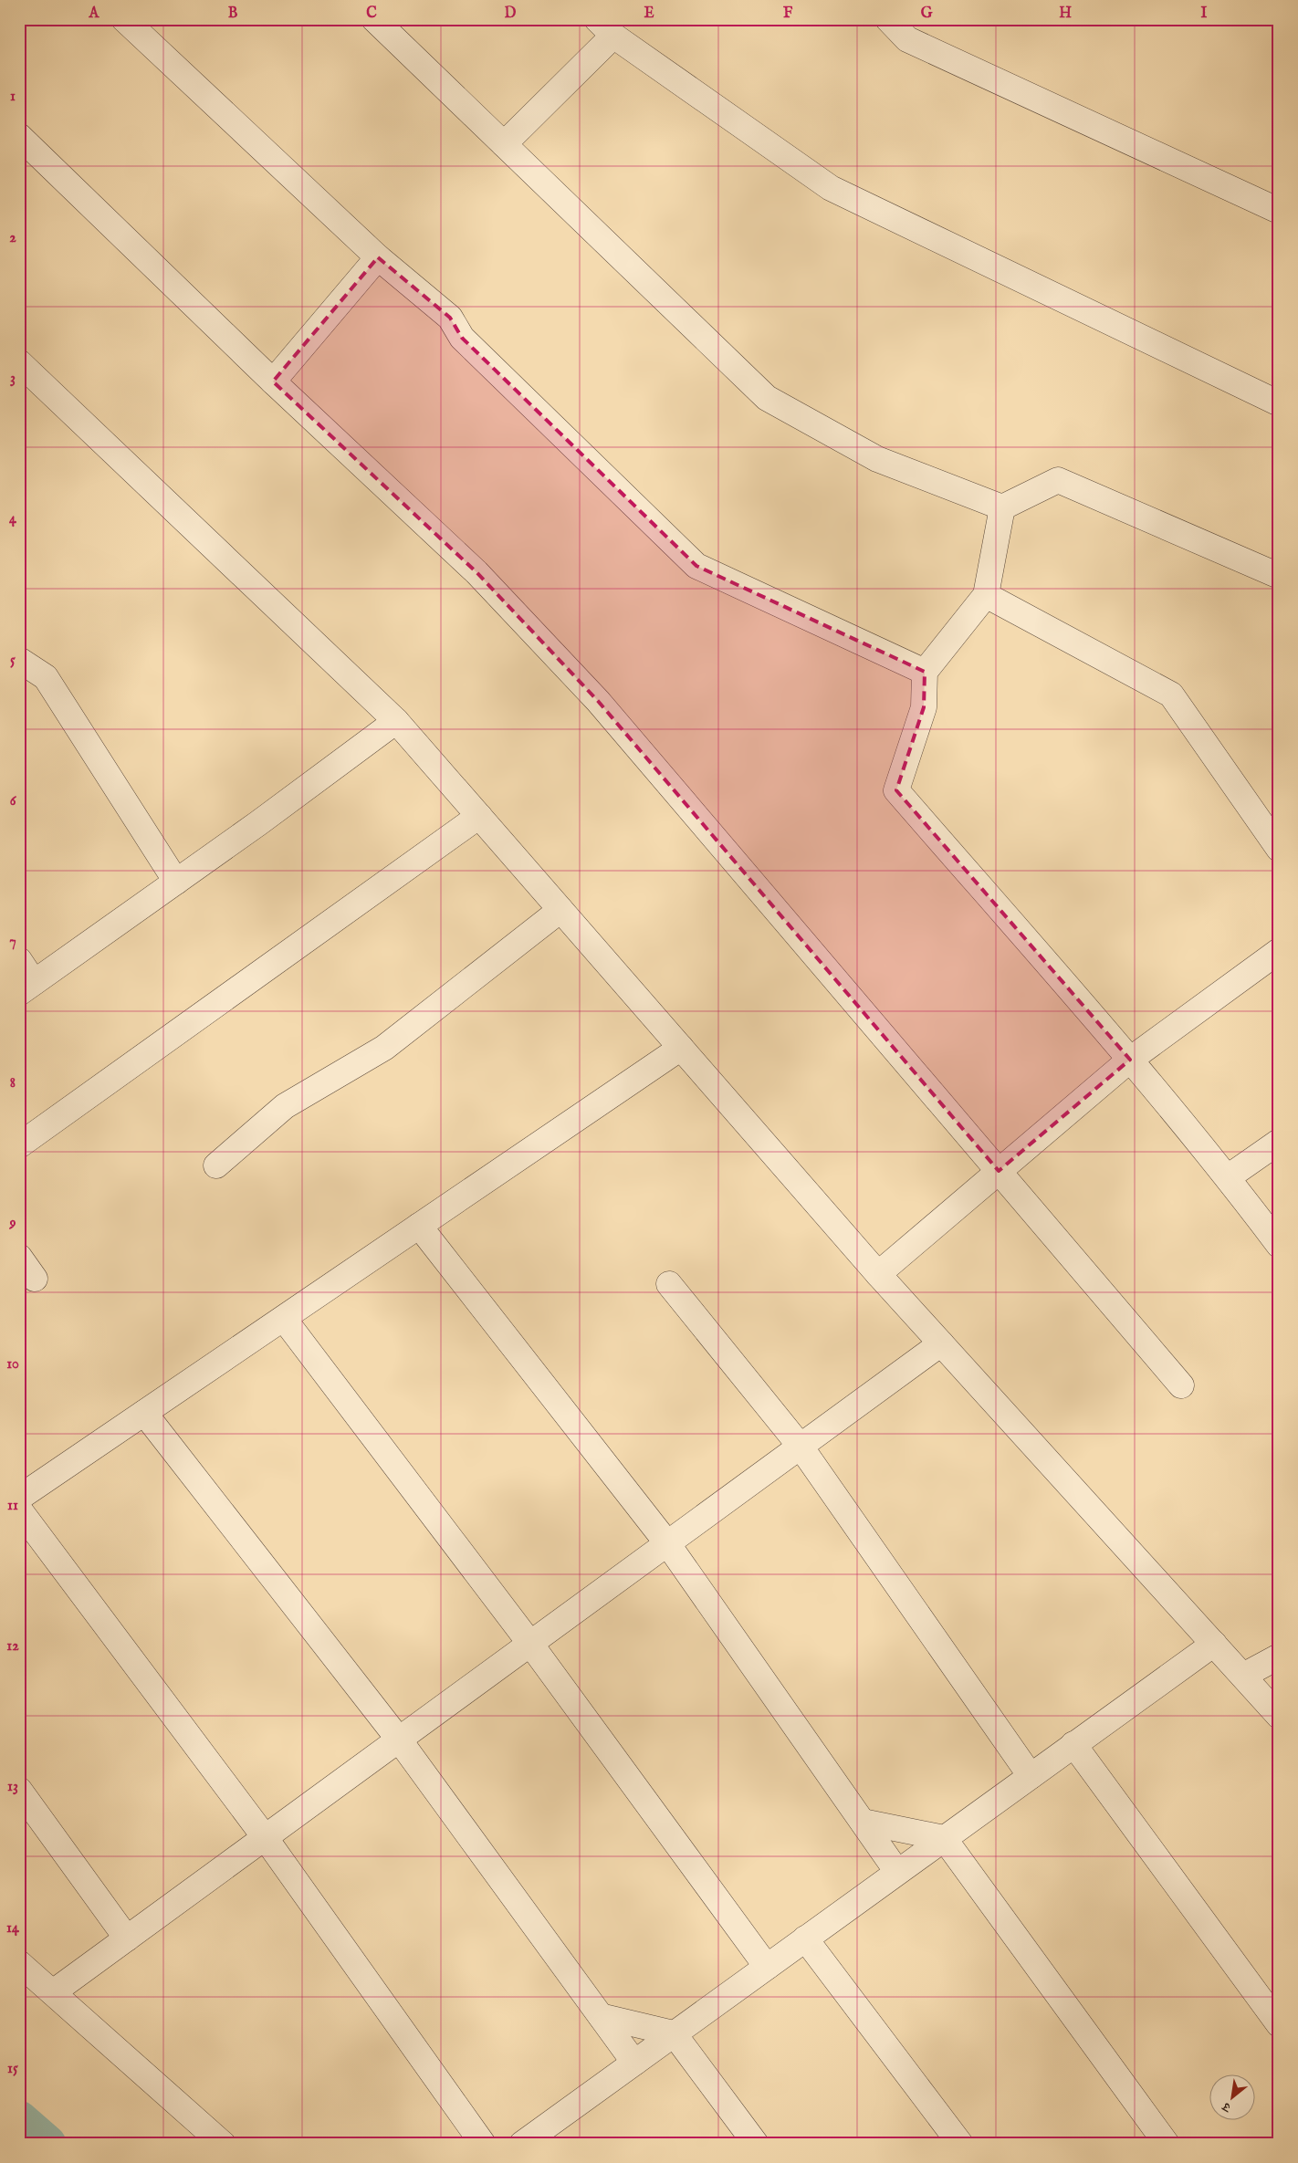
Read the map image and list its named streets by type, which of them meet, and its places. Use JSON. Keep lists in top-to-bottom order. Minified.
{"north":"bottom left","grid":{"columns":["A","B","C","D","E","F","G","H","I"],"rows":["1","2","3","4","5","6","7","8","9","10","11","12","13","14","15"]}}
